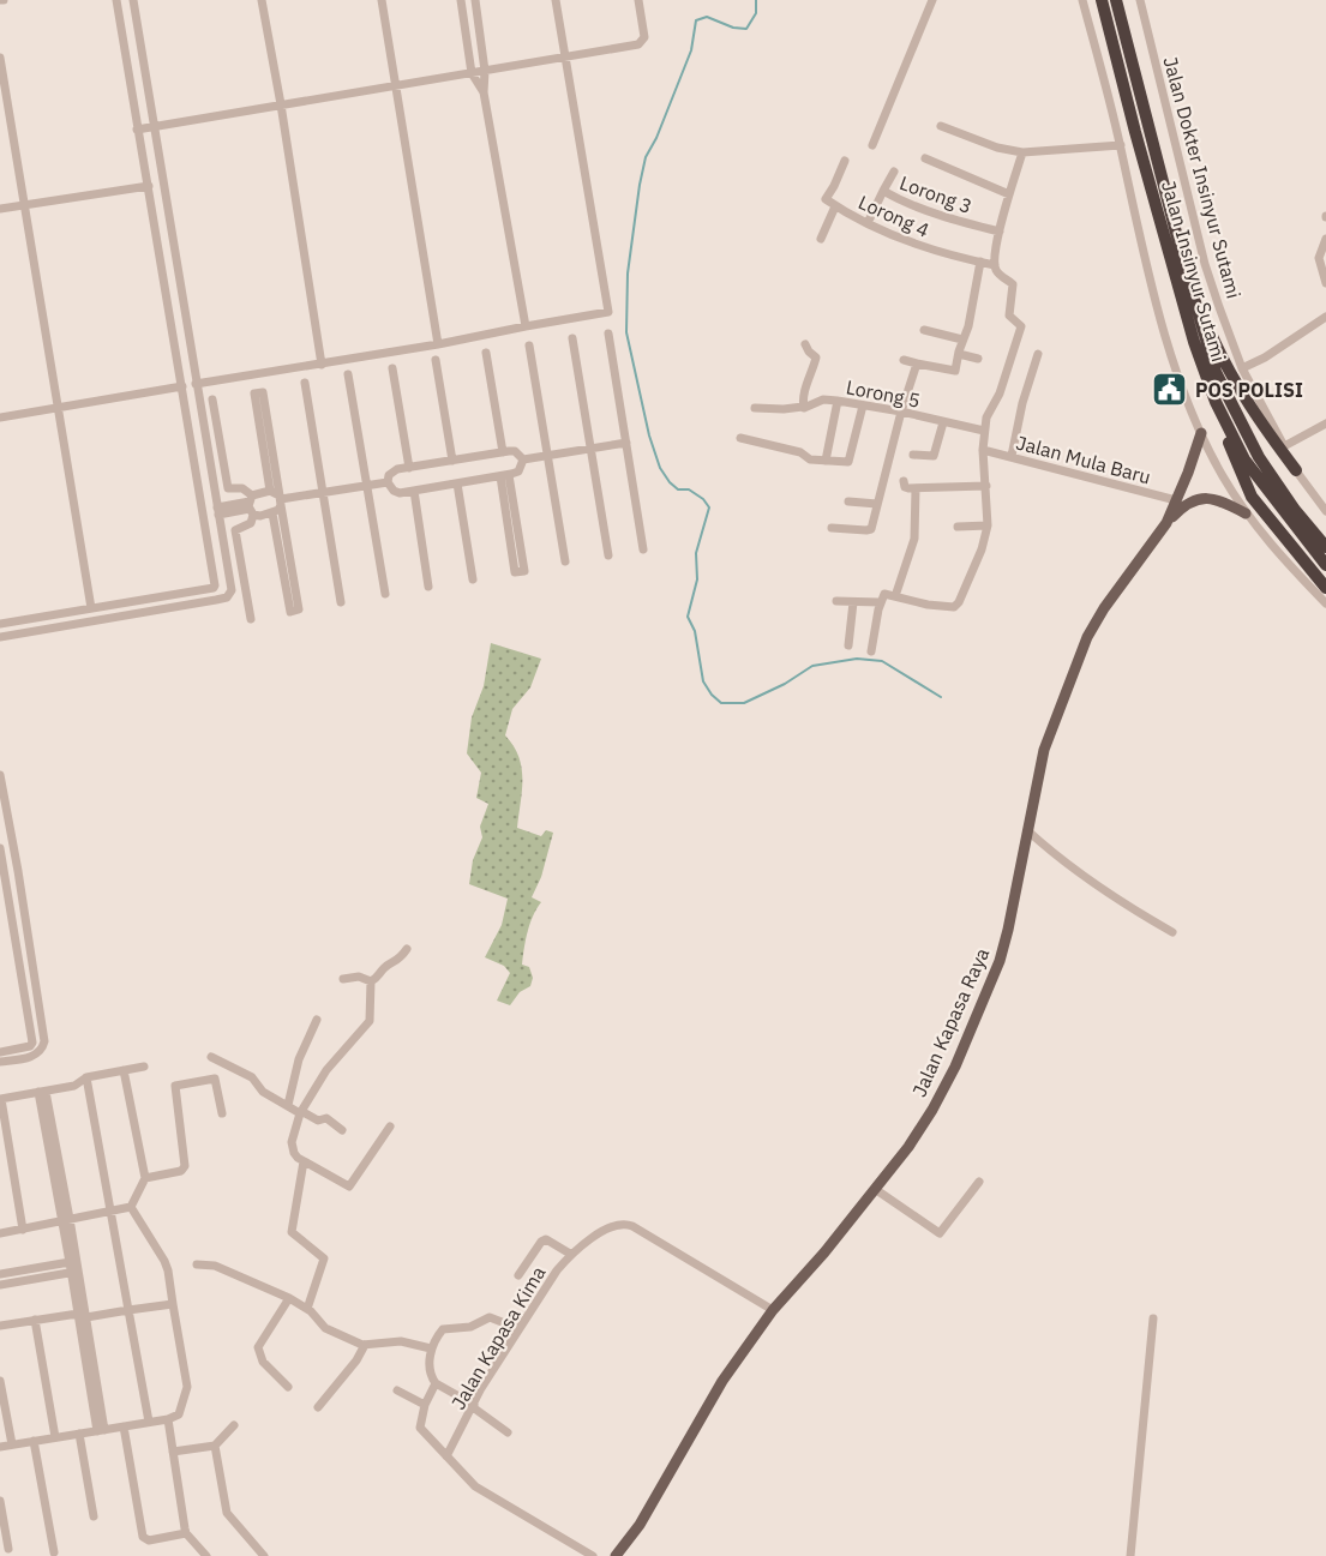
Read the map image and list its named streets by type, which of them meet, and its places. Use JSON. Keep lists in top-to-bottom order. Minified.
{"streets":{"highway":["Jalan Insinyur Sutami"],"main road":["Jalan Kapasa Raya"],"street":["Jalan Dokter Insinyur Sutami","Lorong 3","Lorong 4","Lorong 5","Jalan Mula Baru","Jalan Kapasa Kima"]},"crossings":[["Jalan Mula Baru","Jalan Kapasa Raya"],["Jalan Kapasa Raya","Jalan Kapasa Kima"]],"places":{"public building":["POS POLISI"]}}
